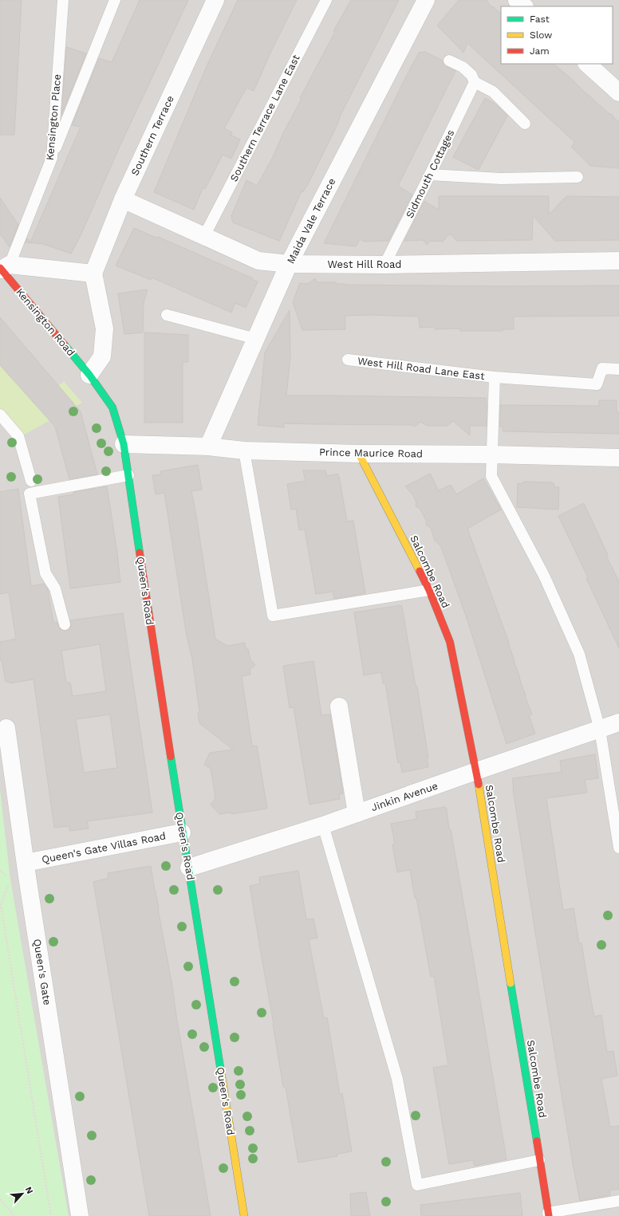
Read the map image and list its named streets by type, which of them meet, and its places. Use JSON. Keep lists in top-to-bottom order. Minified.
{"streets":{"street":["Southern Terrace","Maida Vale Terrace","West Hill Road","Kensington Road","Prince Maurice Road","Salcombe Road","Queen's Road","Jinkin Avenue","Queen's Gate Villas Road","Queen's Gate"],"lane":["Kensington Place","Southern Terrace Lane East","Sidmouth Cottages","West Hill Road Lane East"]},"crossings":[["Kensington Place","Kensington Road"],["Southern Terrace Lane East","West Hill Road"],["Southern Terrace","West Hill Road"],["Sidmouth Cottages","West Hill Road"],["Maida Vale Terrace","West Hill Road"],["Maida Vale Terrace","Prince Maurice Road"],["Kensington Road","Prince Maurice Road"],["Kensington Road","Queen's Road"],["West Hill Road Lane East","Prince Maurice Road"],["West Hill Road Lane East","Jinkin Avenue"],["Prince Maurice Road","Salcombe Road"],["Prince Maurice Road","Queen's Road"],["Salcombe Road","Jinkin Avenue"],["Queen's Road","Jinkin Avenue"],["Queen's Road","Queen's Gate Villas Road"],["Queen's Gate Villas Road","Queen's Gate"]],"legend":["Fast","Slow","Jam"],"north":"top right"}
